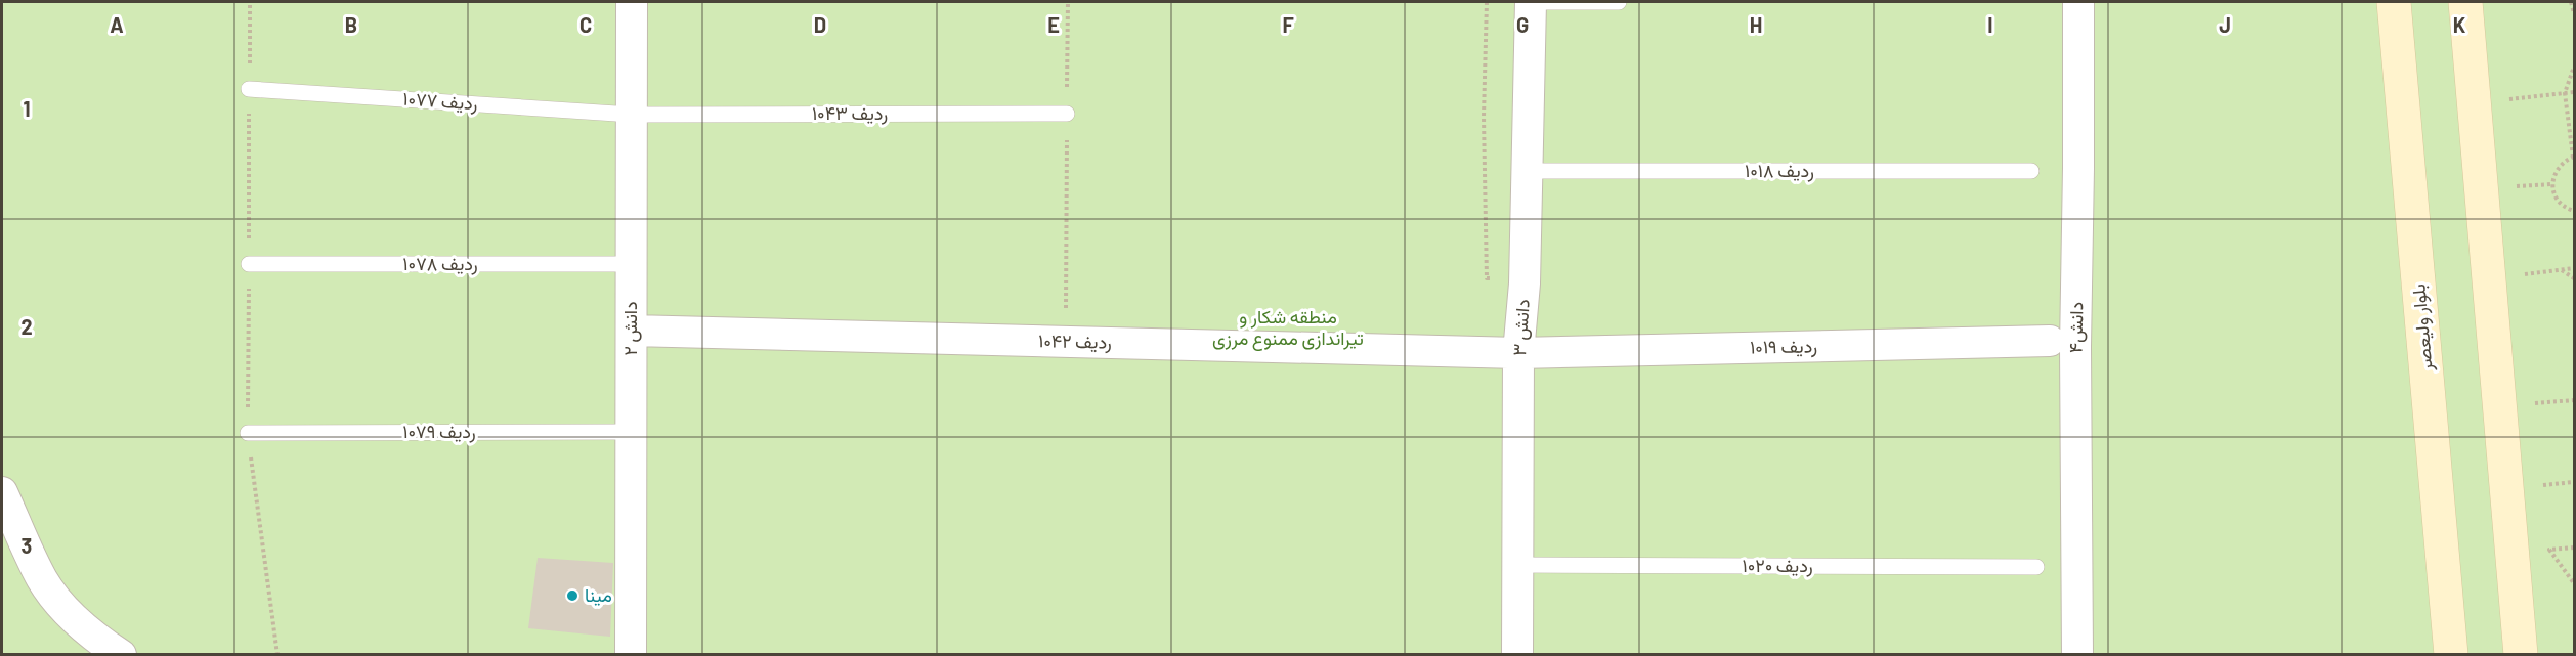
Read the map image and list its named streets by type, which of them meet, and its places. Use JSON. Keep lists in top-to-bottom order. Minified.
{"streets":{"street":["دانش ۳","دانش۴","بلوار ولیعصر","دانش ۲","ردیف ۱۰۴۲","ردیف ۱۰۱۹"],"lane":["ردیف ۱۰۷۷","ردیف ۱۰۴۳","ردیف ۱۰۱۸","ردیف ۱۰۷۸","ردیف ۱۰۷۹","ردیف ۱۰۲۰"]},"crossings":[["ردیف ۱۰۷۷","ردیف ۱۰۴۳"],["ردیف ۱۰۷۷","دانش ۲"],["ردیف ۱۰۴۳","دانش ۲"],["ردیف ۱۰۱۸","دانش ۳"],["ردیف ۱۰۷۸","دانش ۲"],["دانش ۳","ردیف ۱۰۴۲"],["دانش ۳","ردیف ۱۰۱۹"],["دانش ۳","ردیف ۱۰۲۰"],["دانش ۲","ردیف ۱۰۴۲"],["دانش ۲","ردیف ۱۰۷۹"],["ردیف ۱۰۴۲","ردیف ۱۰۱۹"]],"parks":["منطقه شکار و تیراندازی ممنوع مرزی"],"places":["مینا"],"grid":{"columns":["A","B","C","D","E","F","G","H","I","J","K"],"rows":["1","2","3"]}}
